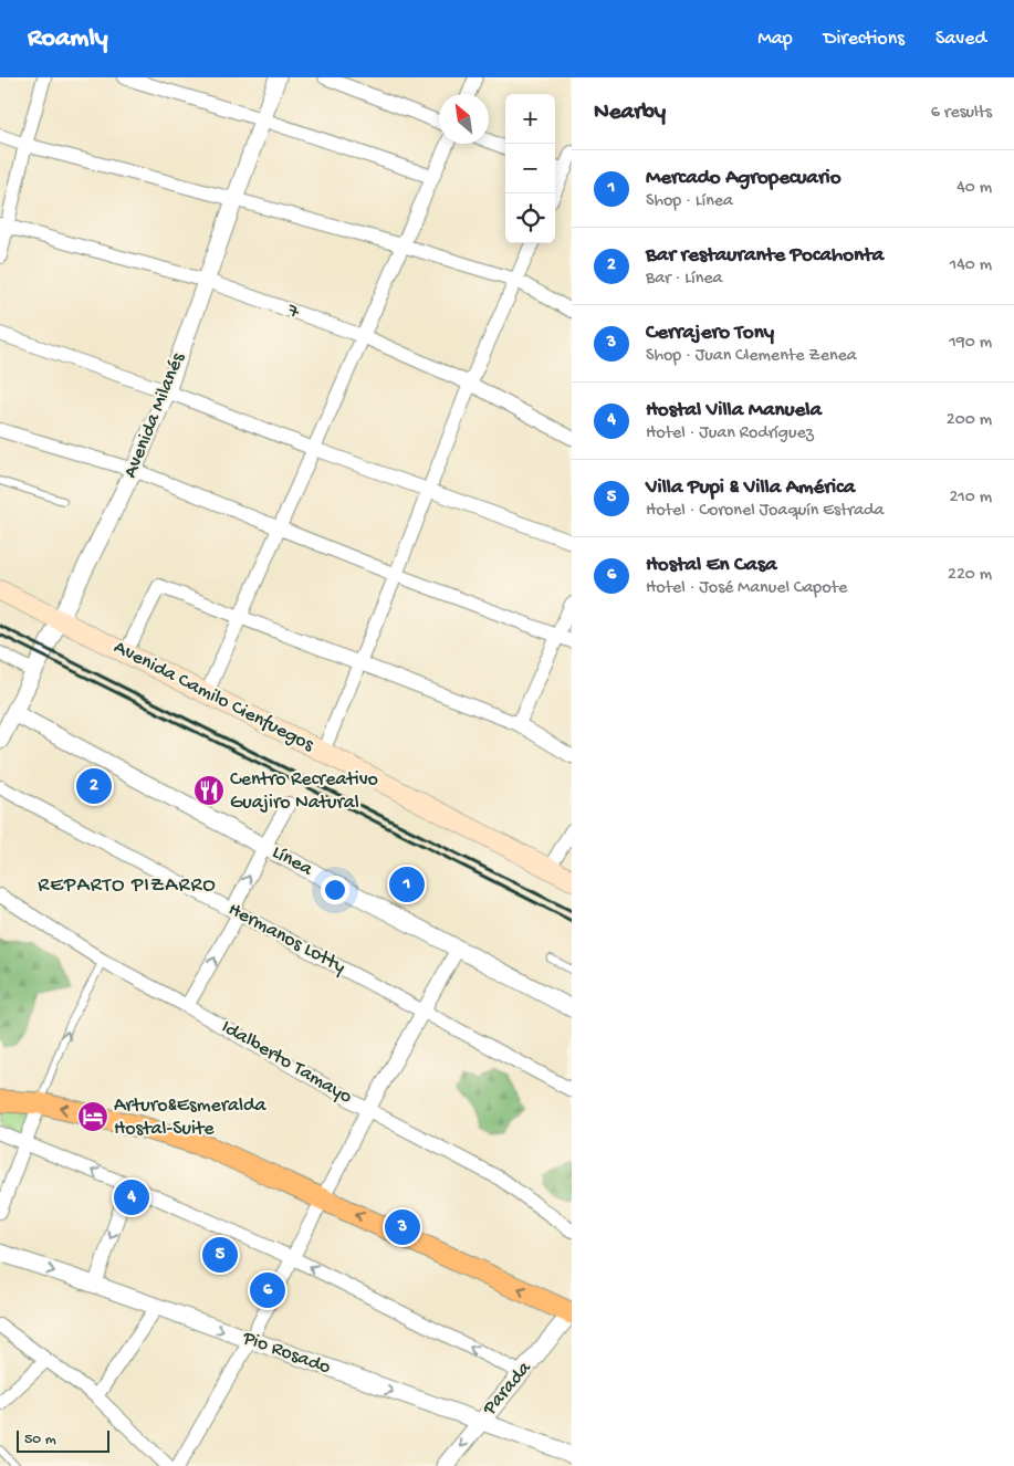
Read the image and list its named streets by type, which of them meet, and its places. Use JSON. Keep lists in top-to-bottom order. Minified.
{"streets":{"main road":["Avenida Camilo Cienfuegos"],"street":["7","Avenida Milanés","Línea","Hermanos Lotty","Idalberto Tamayo","Pio Rosado","Parada"]},"crossings":[["7","Avenida Milanés"],["Avenida Milanés","Avenida Camilo Cienfuegos"],["Avenida Milanés","Línea"],["Pio Rosado","Parada"]],"districts":["REPARTO PIZARRO"],"places":{"restaurant":["Centro Recreativo Guajiro Natural"],"hotel":["Arturo&Esmeralda Hostal-Suite"]},"scale_bar":"50 m","north":"top left","page":{"header":"Roamly","nav":["Map","Directions","Saved"],"heading":["Nearby","6 results"],"map_buttons":["+","−"],"list":[{"mark":"1","name":"Mercado Agropecuario","note":"Shop · Línea","value":"40 m"},{"mark":"2","name":"Bar restaurante Pocahonta","note":"Bar · Línea","value":"140 m"},{"mark":"3","name":"Cerrajero Tony","note":"Shop · Juan Clemente Zenea","value":"190 m"},{"mark":"4","name":"Hostal Villa Manuela","note":"Hotel · Juan Rodríguez","value":"200 m"},{"mark":"5","name":"Villa Pupi & Villa América","note":"Hotel · Coronel Joaquín Estrada","value":"210 m"},{"mark":"6","name":"Hostal En Casa","note":"Hotel · José Manuel Capote","value":"220 m"}],"pins":["2","1","4","3","5","6"],"scale":"50 m"}}
